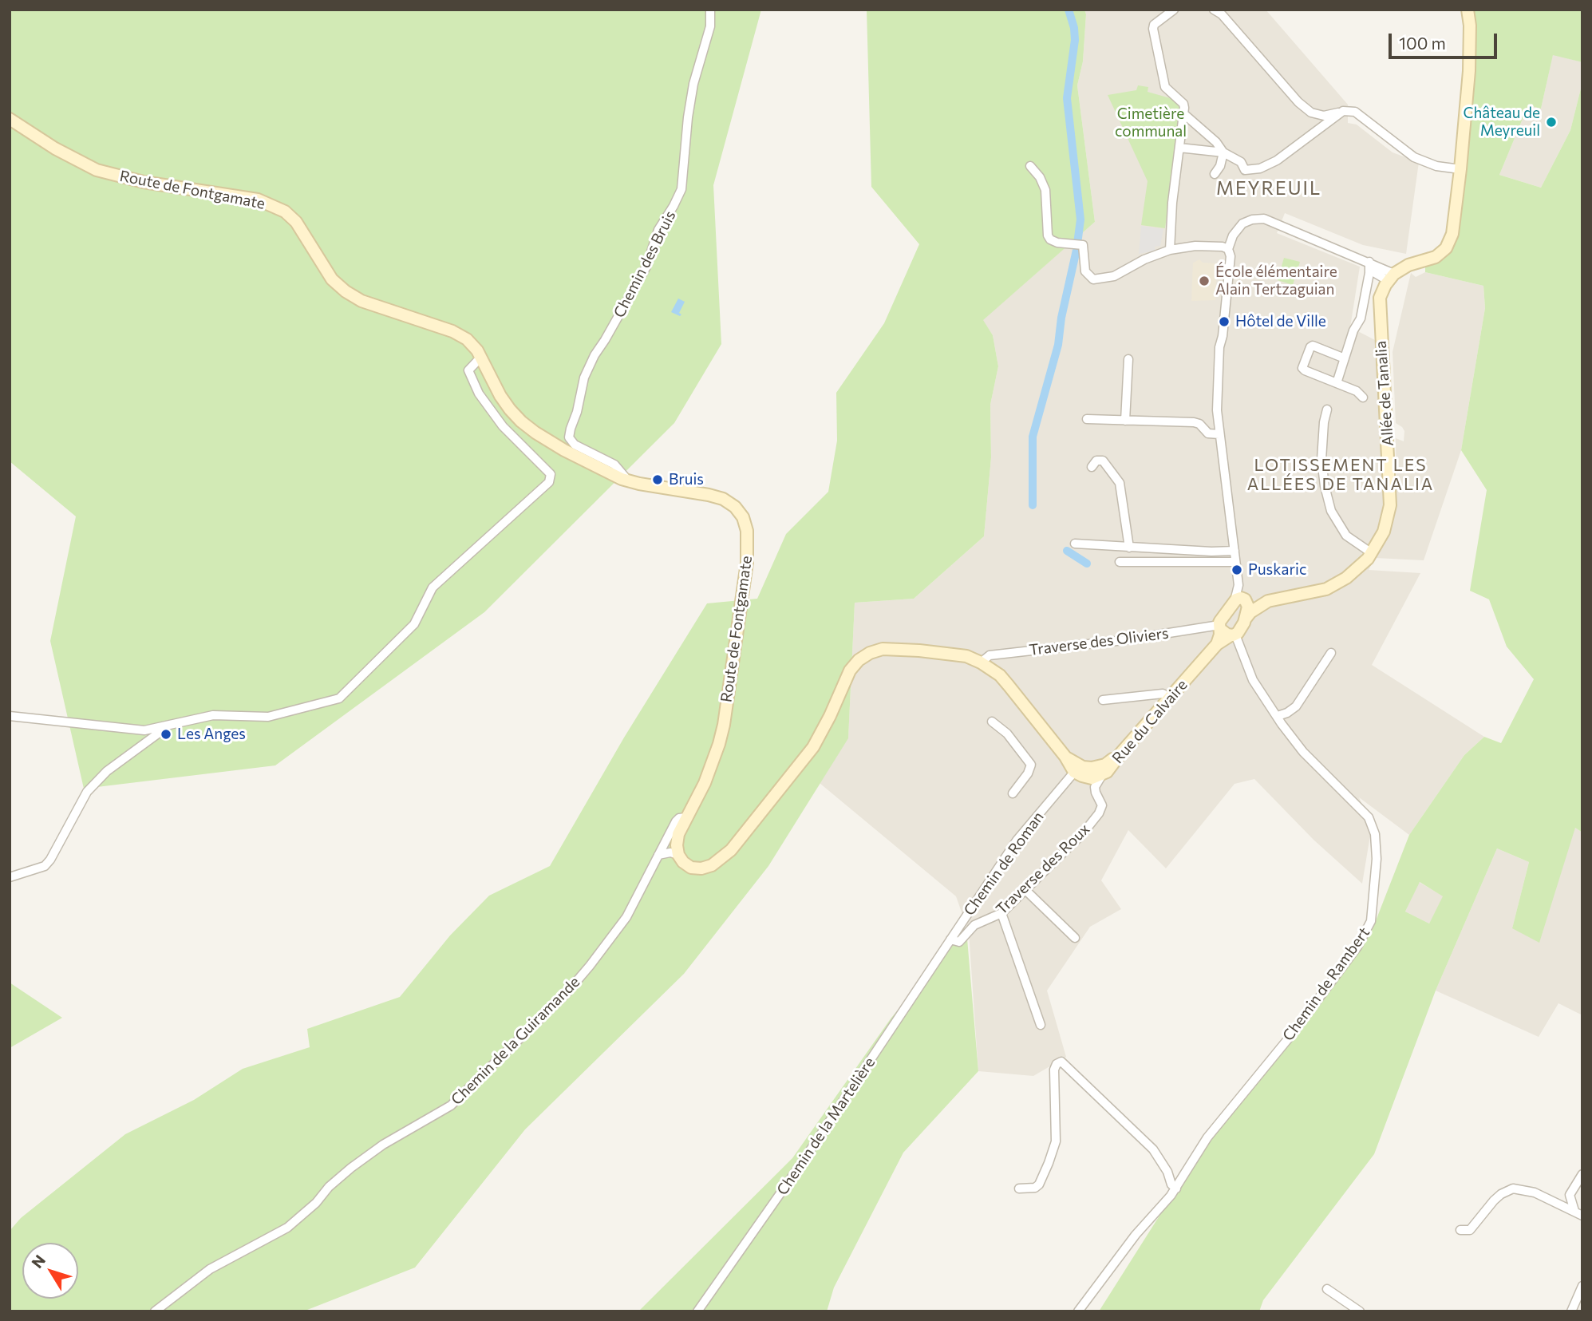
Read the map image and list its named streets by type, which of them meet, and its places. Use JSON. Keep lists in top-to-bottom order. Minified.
{"streets":{"street":["Route de Fontgamate","Chemin des Bruis","Allée de Tanalia","Traverse des Oliviers","Rue du Calvaire","Chemin de Roman","Traverse des Roux","Chemin de Rambert","Chemin de la Guiramande","Chemin de la Martelière"]},"crossings":[["Route de Fontgamate","Chemin des Bruis"],["Route de Fontgamate","Chemin de la Guiramande"],["Traverse des Oliviers","Rue du Calvaire"],["Rue du Calvaire","Chemin de Roman"],["Rue du Calvaire","Traverse des Roux"],["Rue du Calvaire","Chemin de Rambert"],["Chemin de Roman","Traverse des Roux"],["Chemin de Roman","Chemin de la Martelière"],["Traverse des Roux","Chemin de la Martelière"]],"districts":["MEYREUIL","LOTISSEMENT LES ALLÉES DE TANALIA"],"parks":["Cimetière communal"],"places":["Château de Meyreuil","École élémentaire Alain Tertzaguian","Hôtel de Ville","Bruis","Puskaric","Les Anges"],"scale_bar":"100 m","north":"top left"}
